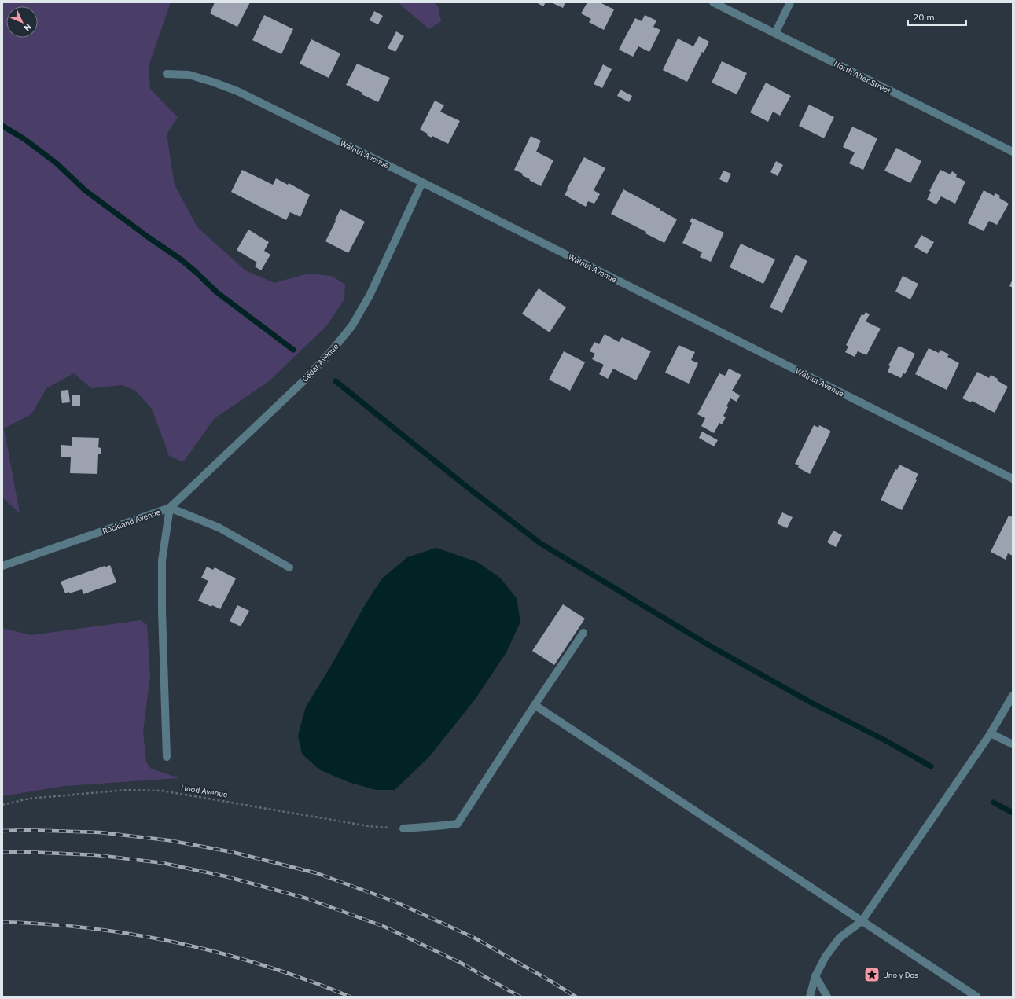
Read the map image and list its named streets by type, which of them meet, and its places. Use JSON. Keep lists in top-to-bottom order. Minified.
{"streets":{"street":["North Alter Street","Walnut Avenue","Cedar Avenue","Rockland Avenue"],"path":["Hood Avenue"]},"crossings":[["Walnut Avenue","Cedar Avenue"],["Cedar Avenue","Rockland Avenue"]],"places":{"place":["Uno y Dos"]},"scale_bar":"20 m","north":"bottom right"}
